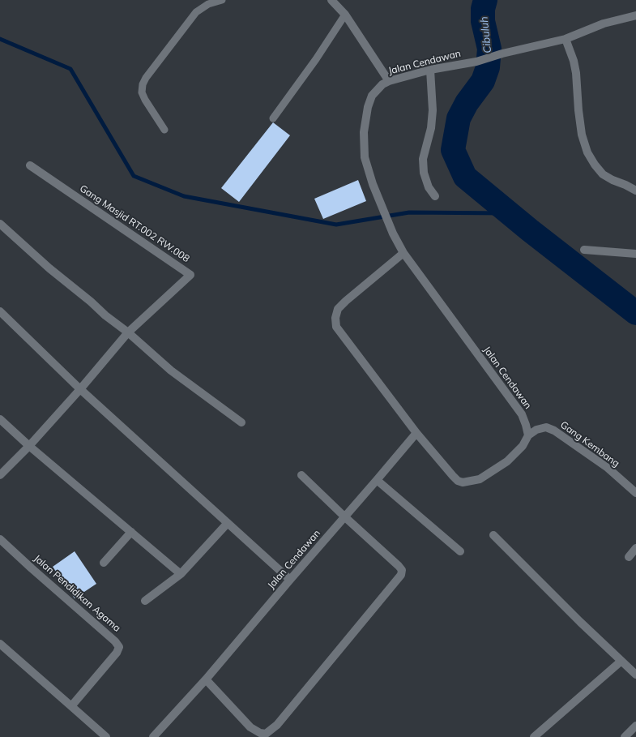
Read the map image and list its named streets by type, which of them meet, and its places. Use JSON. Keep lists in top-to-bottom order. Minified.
{"streets":{"street":["Jalan Cendawan","Gang Masjid RT.002 RW.008","Gang Kembang","Jalan Pendidikan Agama"]},"crossings":[["Jalan Cendawan","Gang Kembang"]],"water":["Cibuluh"]}
